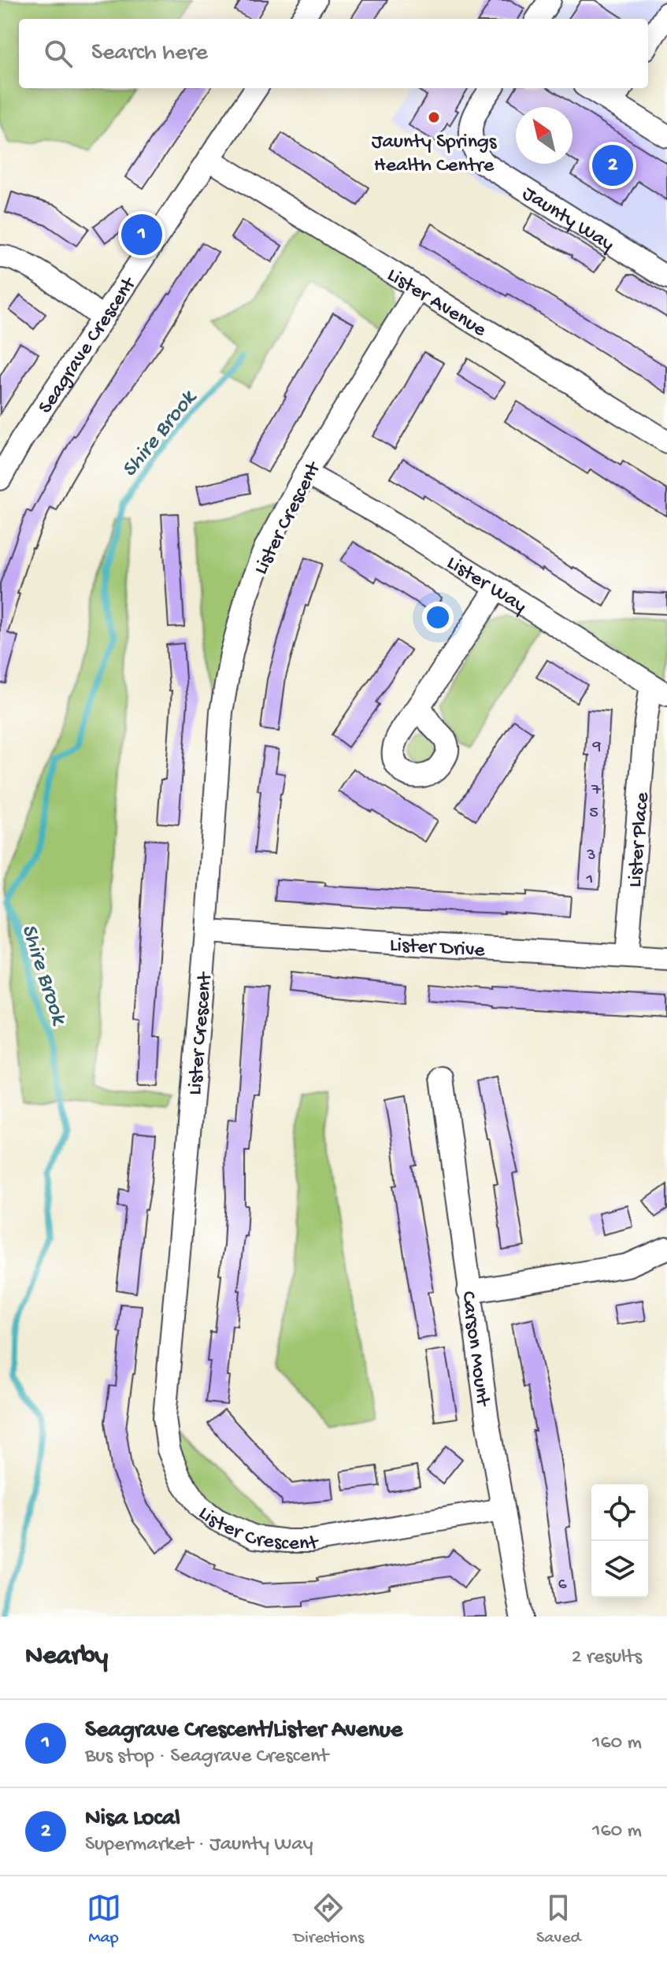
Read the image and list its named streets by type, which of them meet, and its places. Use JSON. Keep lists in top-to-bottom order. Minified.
{"streets":{"street":["Jaunty Way","Lister Avenue","Seagrave Crescent","Lister Crescent","Lister Way","Lister Place","Lister Drive","Carson Mount"]},"crossings":[["Lister Avenue","Seagrave Crescent"],["Lister Avenue","Lister Crescent"],["Lister Crescent","Lister Way"],["Lister Crescent","Lister Drive"],["Lister Crescent","Carson Mount"],["Lister Way","Lister Place"],["Lister Place","Lister Drive"]],"water":["Shire Brook"],"places":["Jaunty Springs Health Centre"],"house_numbers":["9","7","5","3","1","6"],"north":"top left","page":{"search":"Search here","pins":["2","1"],"heading":["Nearby","2 results"],"list":[{"mark":"1","name":"Seagrave Crescent/Lister Avenue","note":"Bus stop · Seagrave Crescent","value":"160 m"},{"mark":"2","name":"Nisa Local","note":"Supermarket · Jaunty Way","value":"160 m"}],"nav":["Map","Directions","Saved"]}}
